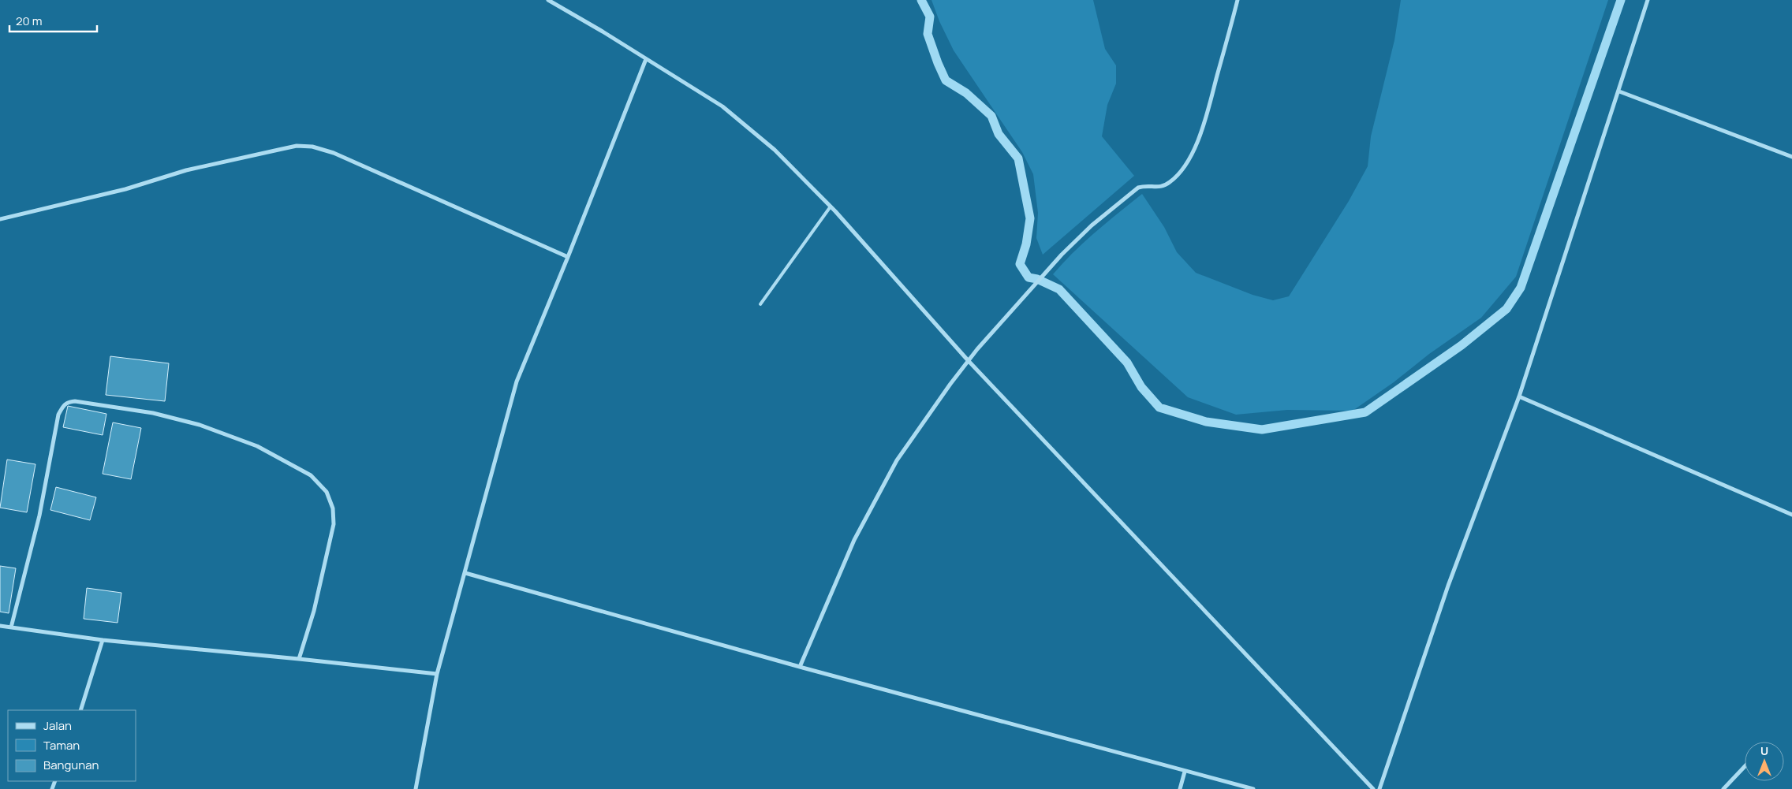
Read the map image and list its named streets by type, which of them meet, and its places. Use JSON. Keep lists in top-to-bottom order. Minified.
{"legend":["Jalan","Taman","Bangunan"],"scale_bar":"20 m","north":"top"}
